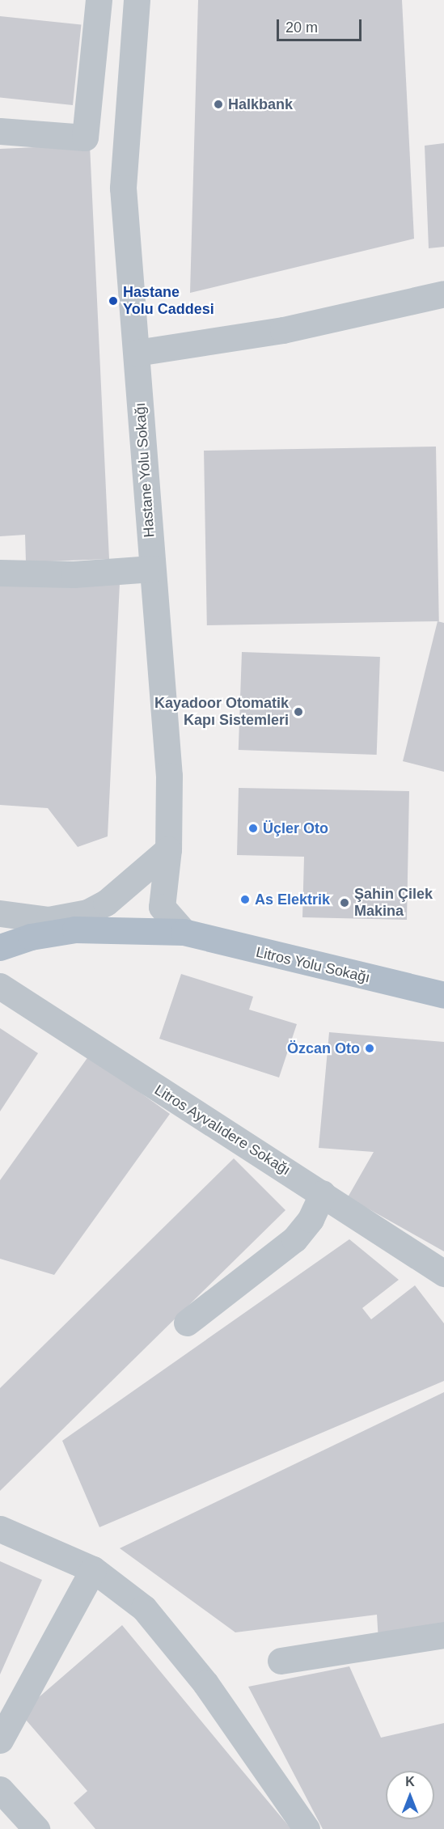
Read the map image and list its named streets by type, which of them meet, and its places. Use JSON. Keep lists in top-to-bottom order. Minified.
{"streets":{"main road":["Litros Yolu Sokağı"],"street":["Hastane Yolu Sokağı","Litros Ayvalıdere Sokağı"]},"crossings":[["Hastane Yolu Sokağı","Litros Yolu Sokağı"]],"places":["Halkbank","Hastane Yolu Caddesi","Kayadoor Otomatik Kapı Sistemleri","Üçler Oto","As Elektrik","Şahin Çilek Makina","Özcan Oto"],"scale_bar":"20 m","north":"top"}
